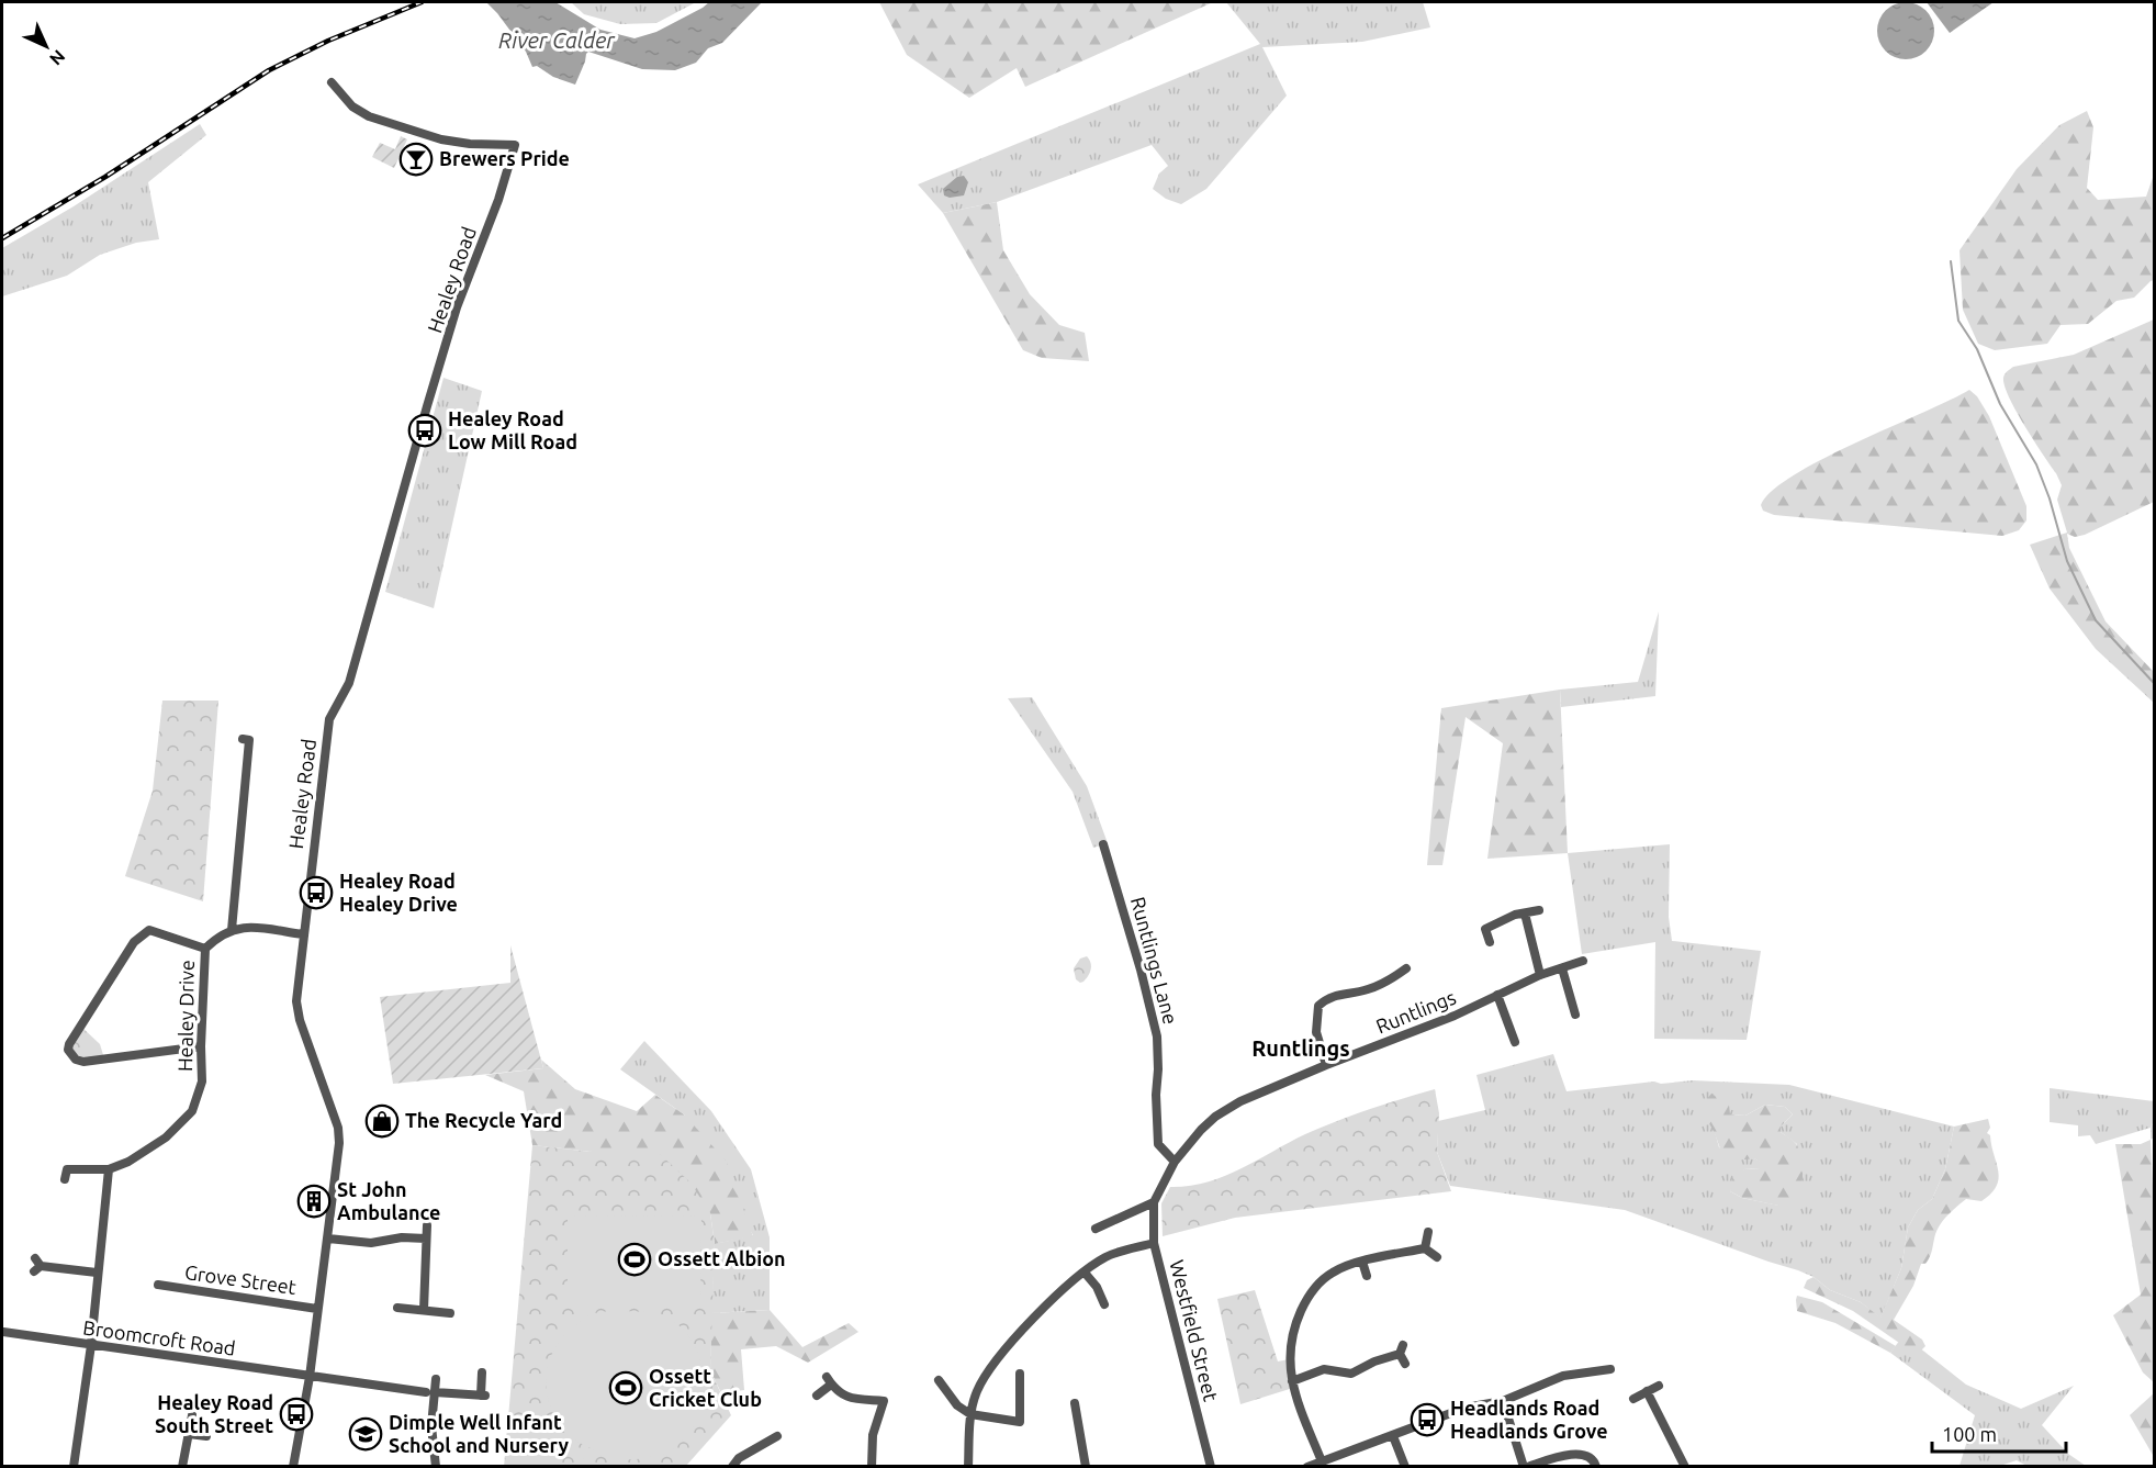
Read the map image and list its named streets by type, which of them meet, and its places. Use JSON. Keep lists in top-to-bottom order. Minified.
{"streets":{"street":["Healey Road","Runtlings Lane","Runtlings","Healey Drive","Grove Street","Westfield Street","Broomcroft Road"]},"crossings":[["Healey Road","Grove Street"],["Healey Road","Broomcroft Road"],["Runtlings Lane","Runtlings"],["Runtlings","Westfield Street"]],"districts":["Runtlings"],"water":["River Calder"],"places":{"bar":["Brewers Pride"],"bus stop":["Healey Road Low Mill Road","Healey Road Healey Drive","Healey Road South Street","Headlands Road Headlands Grove"],"shop":["The Recycle Yard"],"building":["St John Ambulance"],"sports":["Ossett Albion","Ossett Cricket Club"],"school or university":["Dimple Well Infant School and Nursery"]},"scale_bar":"100 m","north":"bottom right"}
